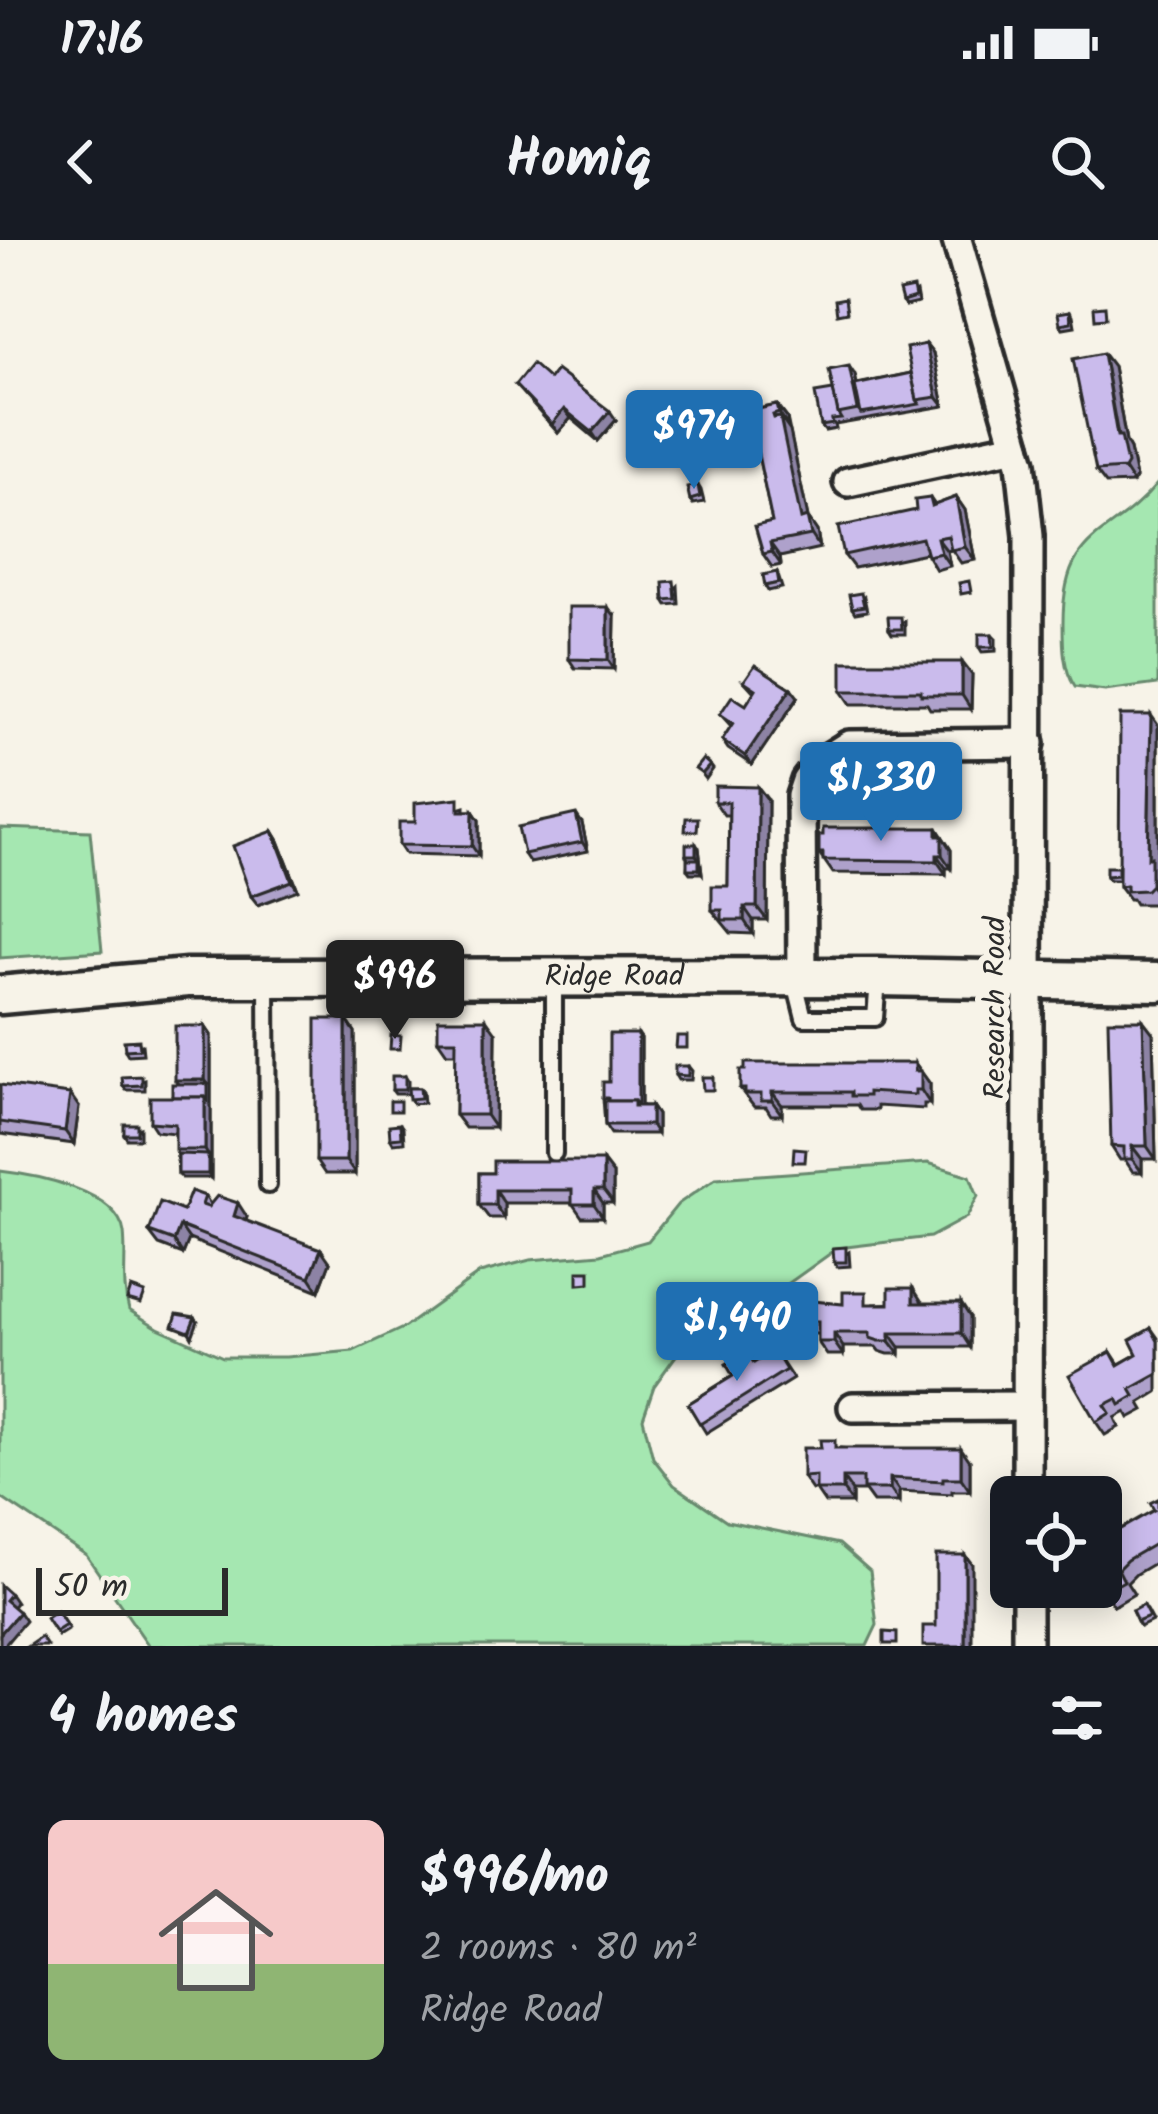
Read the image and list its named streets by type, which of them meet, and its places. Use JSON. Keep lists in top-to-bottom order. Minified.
{"streets":{"street":["Ridge Road","Research Road"]},"crossings":[["Ridge Road","Research Road"]],"scale_bar":"50 m","page":{"status":"17:16","header":"Homiq","price":["$974","$1,330","$996","$1,440"],"scale":"50 m","heading":"4 homes","list":[{"name":"$996/mo","note":"2 rooms · 80 m² · Ridge Road"}]}}
